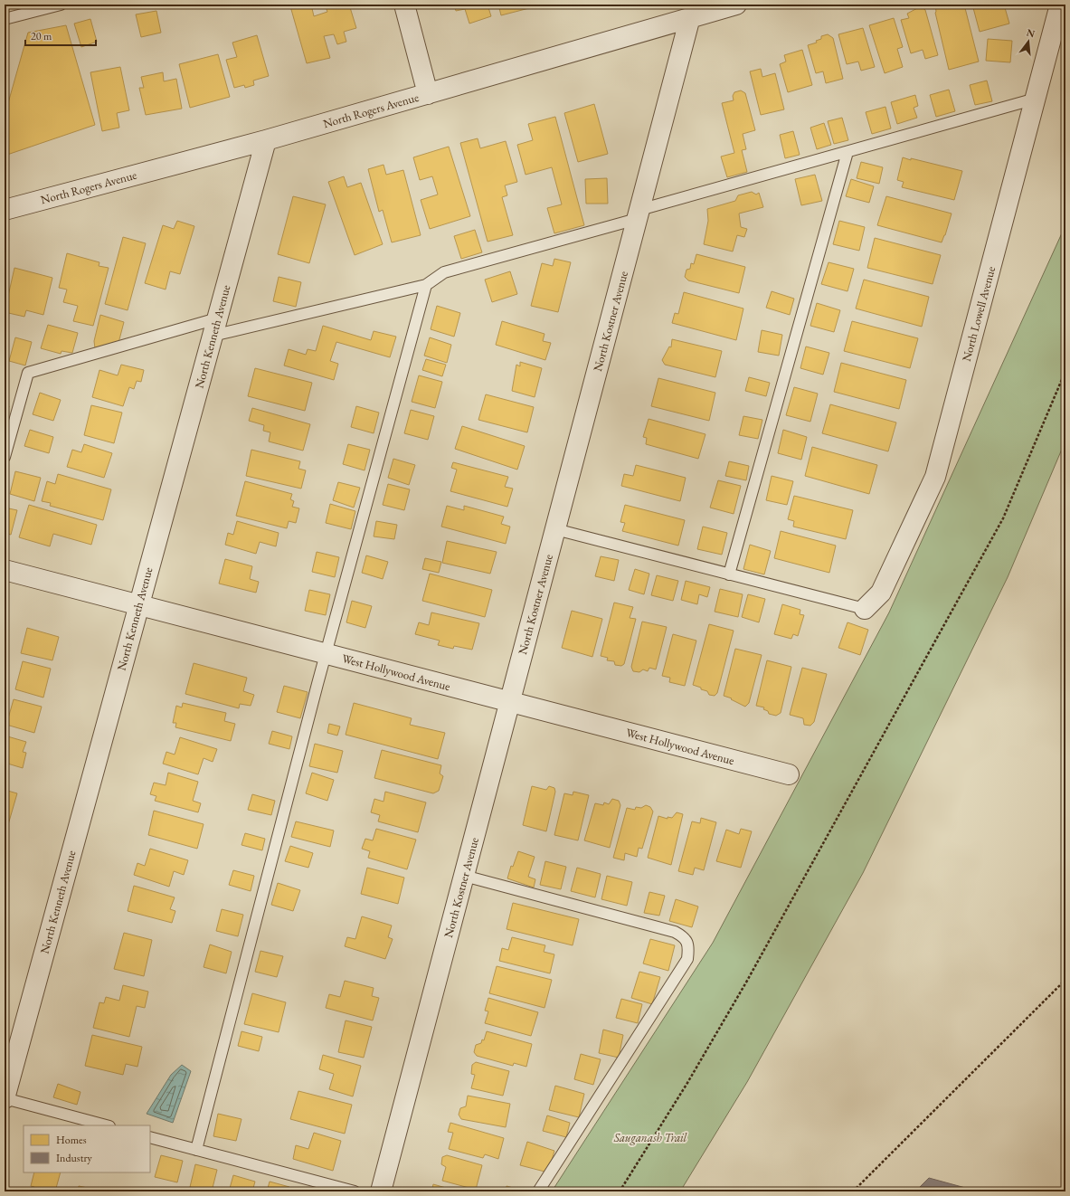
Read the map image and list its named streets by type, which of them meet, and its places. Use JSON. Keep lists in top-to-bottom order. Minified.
{"streets":{"street":["North Rogers Avenue","North Lowell Avenue","North Kostner Avenue","North Kenneth Avenue","West Hollywood Avenue"]},"crossings":[["North Rogers Avenue","North Kostner Avenue"],["North Rogers Avenue","North Kenneth Avenue"],["North Kostner Avenue","West Hollywood Avenue"],["North Kenneth Avenue","West Hollywood Avenue"]],"parks":["Sauganash Trail"],"legend":["Homes","Industry"],"scale_bar":"20 m","north":"top"}
